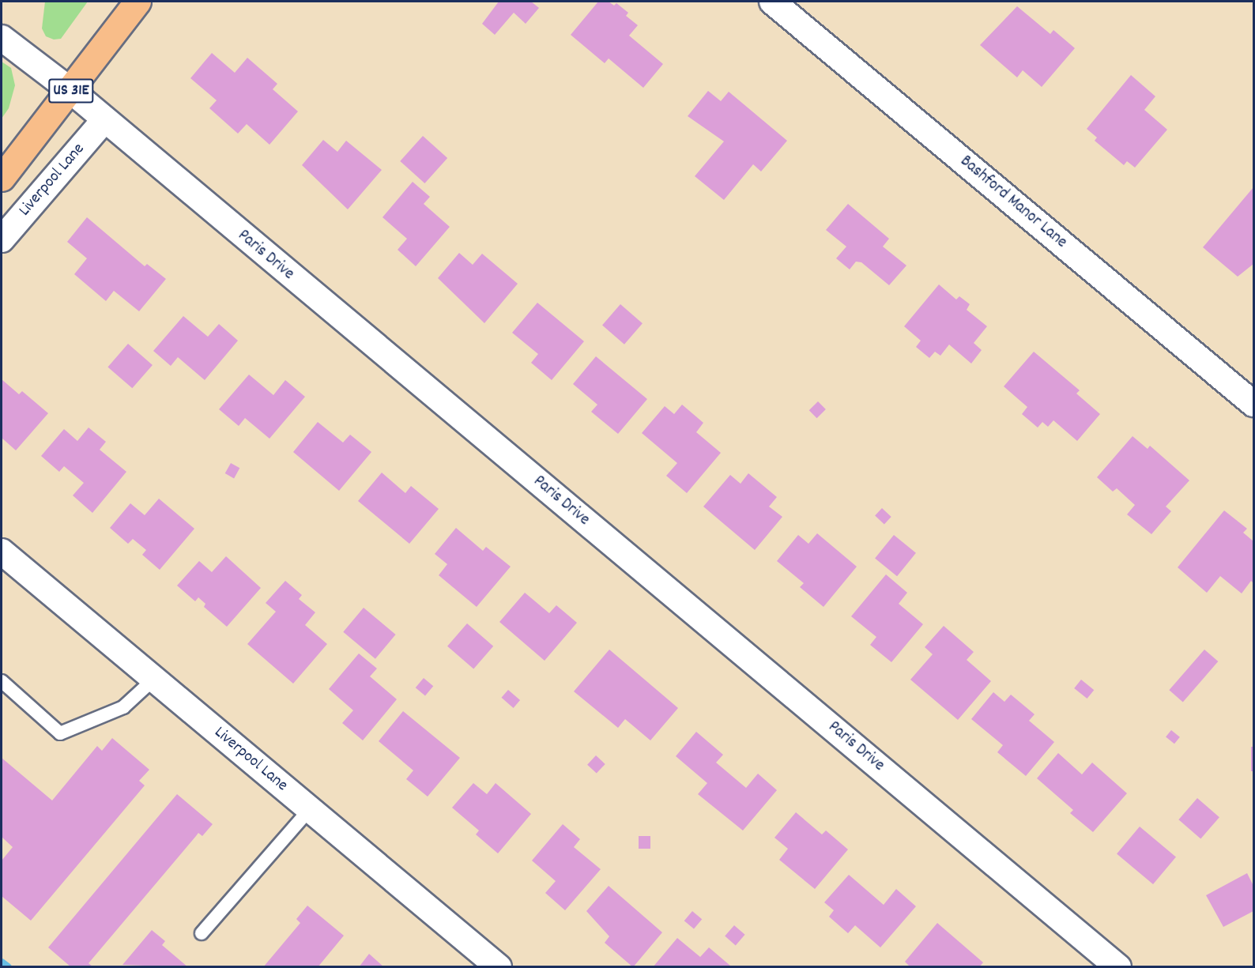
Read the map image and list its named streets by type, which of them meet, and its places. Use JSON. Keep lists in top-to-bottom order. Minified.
{"streets":{"main road":["US 31E"],"street":["Liverpool Lane","Bashford Manor Lane","Paris Drive"]},"crossings":[["US 31E","Paris Drive"],["Liverpool Lane","Paris Drive"]]}
